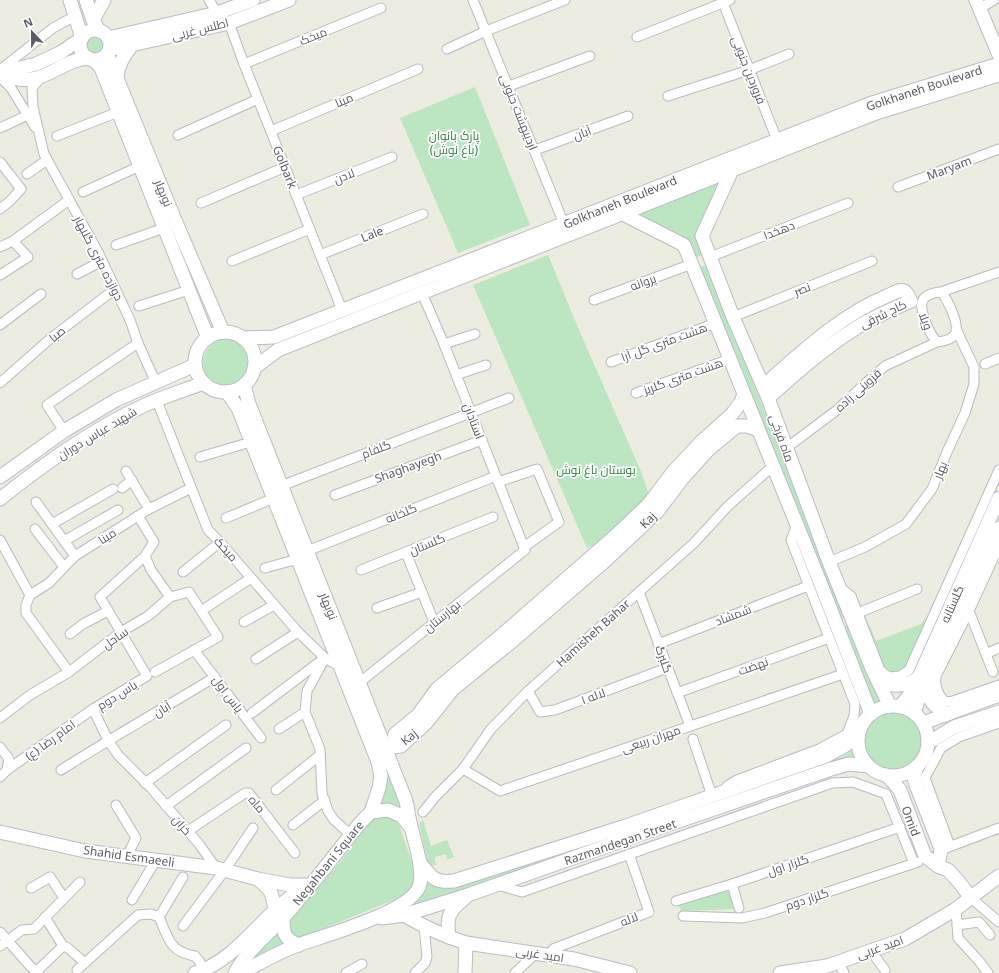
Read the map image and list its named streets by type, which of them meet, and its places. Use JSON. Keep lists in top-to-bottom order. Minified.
{"streets":{"main road":["اطلس غربی","Golkhaneh Boulevard","نوبهار","کاج شرقی","شهید عباس دوران","ماه فرخی","Kaj","گلستانه","Omid","Razmandegan Street","Shahid Esmaeeli","Negahbani Square","امید غربی"],"street":["میخک","فروردین جنوبی","مینا","اردیبهشت جنوبی","آبان","Golbark","Maryam","لادن","دهخدا","Lale","دوازده متری گلبهار","پروانه","نصر","ویلا","صبا","هشت متری گل آرا","هشت متری گلریز","قزوینی زاده","استادان","گلفام","Shaghayegh","بهار","گلخانه","گلستان","شمشاد","بهارستان","Hamisheh Bahar","ساحل","گلبرگ","نهضت","یاس اول","یاس دوم","لاله ۱","مهران ربیعی","امام رضا (ع)","ماه","خزان","گلزار اول","گلزار دوم","لاله"]},"crossings":[["اطلس غربی","Golbark"],["اطلس غربی","نوبهار"],["میخک","مینا"],["میخک","Golbark"],["میخک","نوبهار"],["میخک","شهید عباس دوران"],["فروردین جنوبی","Golkhaneh Boulevard"],["Golkhaneh Boulevard","اردیبهشت جنوبی"],["Golkhaneh Boulevard","Golbark"],["Golkhaneh Boulevard","نوبهار"],["Golkhaneh Boulevard","استادان"],["Golkhaneh Boulevard","شهید عباس دوران"],["Golkhaneh Boulevard","ماه فرخی"],["مینا","Golbark"],["اردیبهشت جنوبی","آبان"],["آبان","یاس اول"],["آبان","یاس دوم"],["آبان","خزان"],["Golbark","لادن"],["Golbark","Lale"],["نوبهار","شهید عباس دوران"],["نوبهار","گلفام"],["نوبهار","گلخانه"],["نوبهار","Kaj"],["نوبهار","بهارستان"],["نوبهار","Negahbani Square"],["دهخدا","ماه فرخی"],["دوازده متری گلبهار","صبا"],["دوازده متری گلبهار","شهید عباس دوران"],["پروانه","ماه فرخی"],["نصر","ماه فرخی"],["کاج شرقی","ماه فرخی"],["ویلا","قزوینی زاده"],["ویلا","بهار"],["هشت متری گل آرا","ماه فرخی"],["هشت متری گلریز","ماه فرخی"],["قزوینی زاده","ماه فرخی"],["قزوینی زاده","بهار"],["استادان","گلفام"],["استادان","Shaghayegh"],["استادان","گلخانه"],["استادان","بهارستان"],["ماه فرخی","بهار"],["ماه فرخی","Kaj"],["ماه فرخی","گلستانه"],["ماه فرخی","Hamisheh Bahar"],["ماه فرخی","Omid"],["ماه فرخی","Razmandegan Street"],["گلخانه","بهارستان"],["گلستانه","Omid"],["گلستانه","Razmandegan Street"],["شمشاد","گلبرگ"],["Hamisheh Bahar","گلبرگ"],["Hamisheh Bahar","لاله ۱"],["Hamisheh Bahar","مهران ربیعی"],["ساحل","یاس اول"],["ساحل","یاس دوم"],["گلبرگ","نهضت"],["گلبرگ","لاله ۱"],["گلبرگ","مهران ربیعی"],["یاس دوم","امام رضا (ع)"],["یاس دوم","خزان"],["ماه","خزان"],["Omid","Razmandegan Street"],["Omid","گلزار دوم"],["خزان","Shahid Esmaeeli"],["Razmandegan Street","Negahbani Square"],["Razmandegan Street","امید غربی"],["Shahid Esmaeeli","Negahbani Square"]],"parks":["پارک بانوان (باغ نوش)","بوستان باغ نوش"],"north":"top"}
